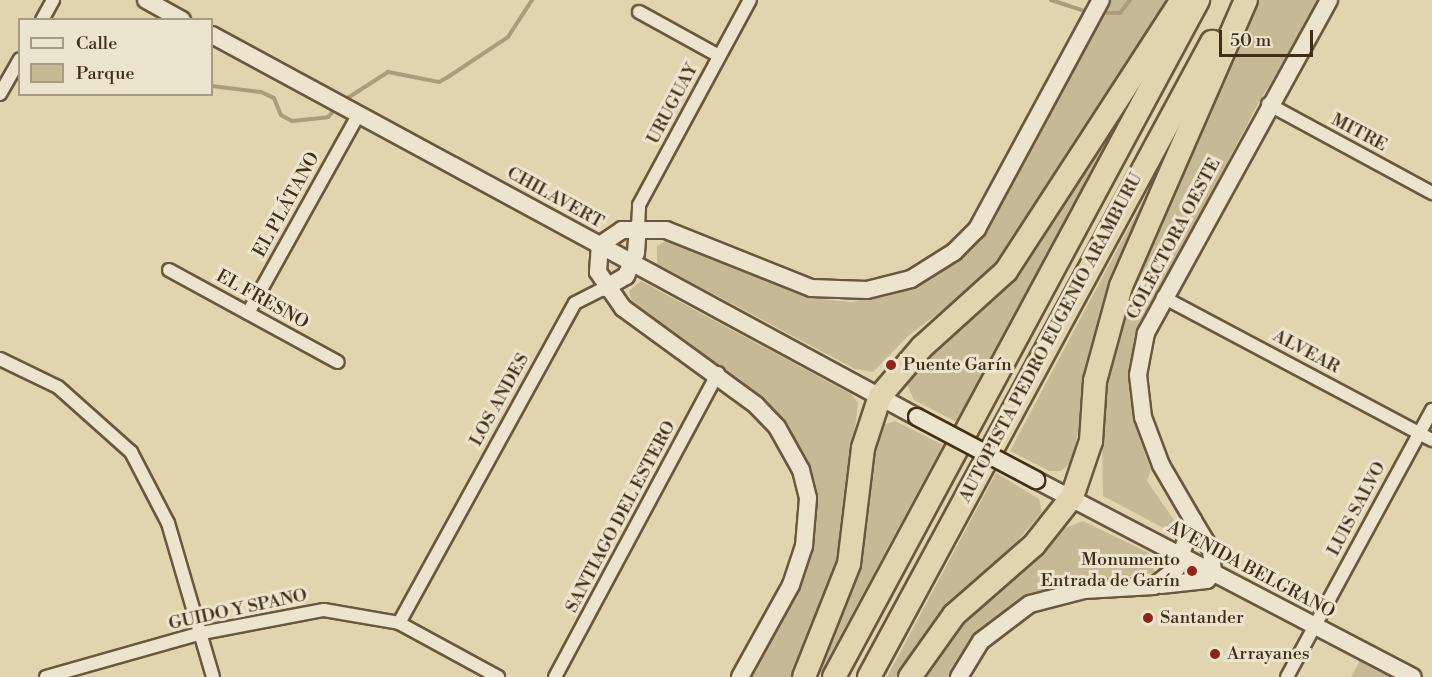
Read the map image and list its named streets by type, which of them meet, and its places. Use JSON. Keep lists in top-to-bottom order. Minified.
{"streets":{"highway":["AUTOPISTA PEDRO EUGENIO ARAMBURU"],"street":["URUGUAY","MITRE","CHILAVERT","EL PLÁTANO","COLECTORA OESTE","EL FRESNO","ALVEAR","LOS ANDES","LUIS SALVO","SANTIAGO DEL ESTERO","AVENIDA BELGRANO","GUIDO Y SPANO"]},"crossings":[["MITRE","COLECTORA OESTE"],["CHILAVERT","EL PLÁTANO"],["EL PLÁTANO","EL FRESNO"],["COLECTORA OESTE","ALVEAR"],["COLECTORA OESTE","AVENIDA BELGRANO"],["ALVEAR","LUIS SALVO"],["LOS ANDES","GUIDO Y SPANO"],["LUIS SALVO","AVENIDA BELGRANO"]],"places":["Puente Garín","Monumento Entrada de Garín","Santander","Arrayanes"],"legend":["Calle","Parque"],"scale_bar":"50 m"}
